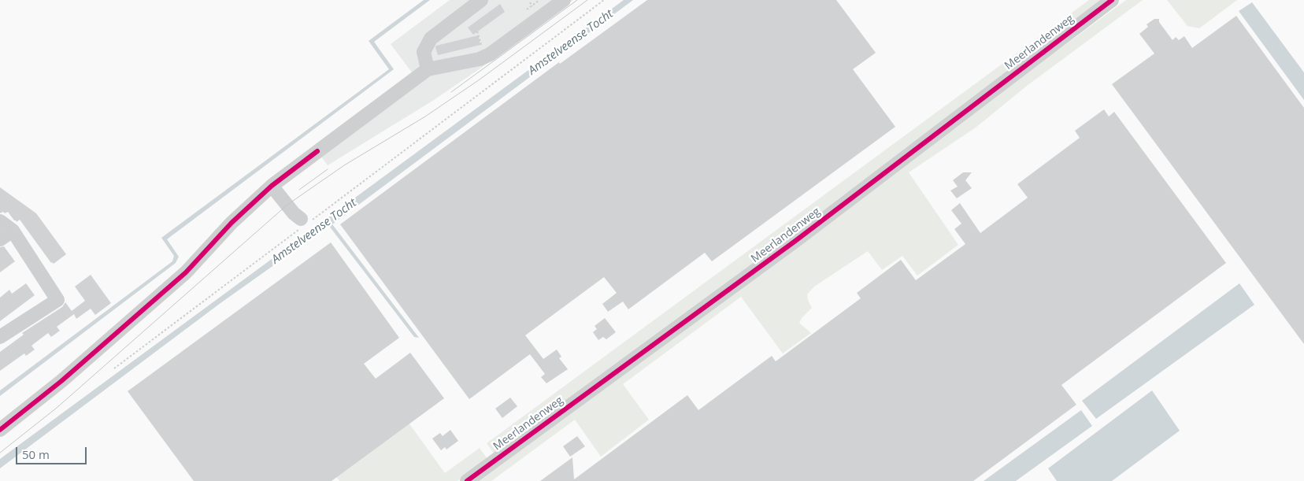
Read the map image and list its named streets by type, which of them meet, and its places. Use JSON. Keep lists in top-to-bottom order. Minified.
{"streets":{"street":["Meerlandenweg"]},"water":["Amstelveense Tocht"],"scale_bar":"50 m"}
